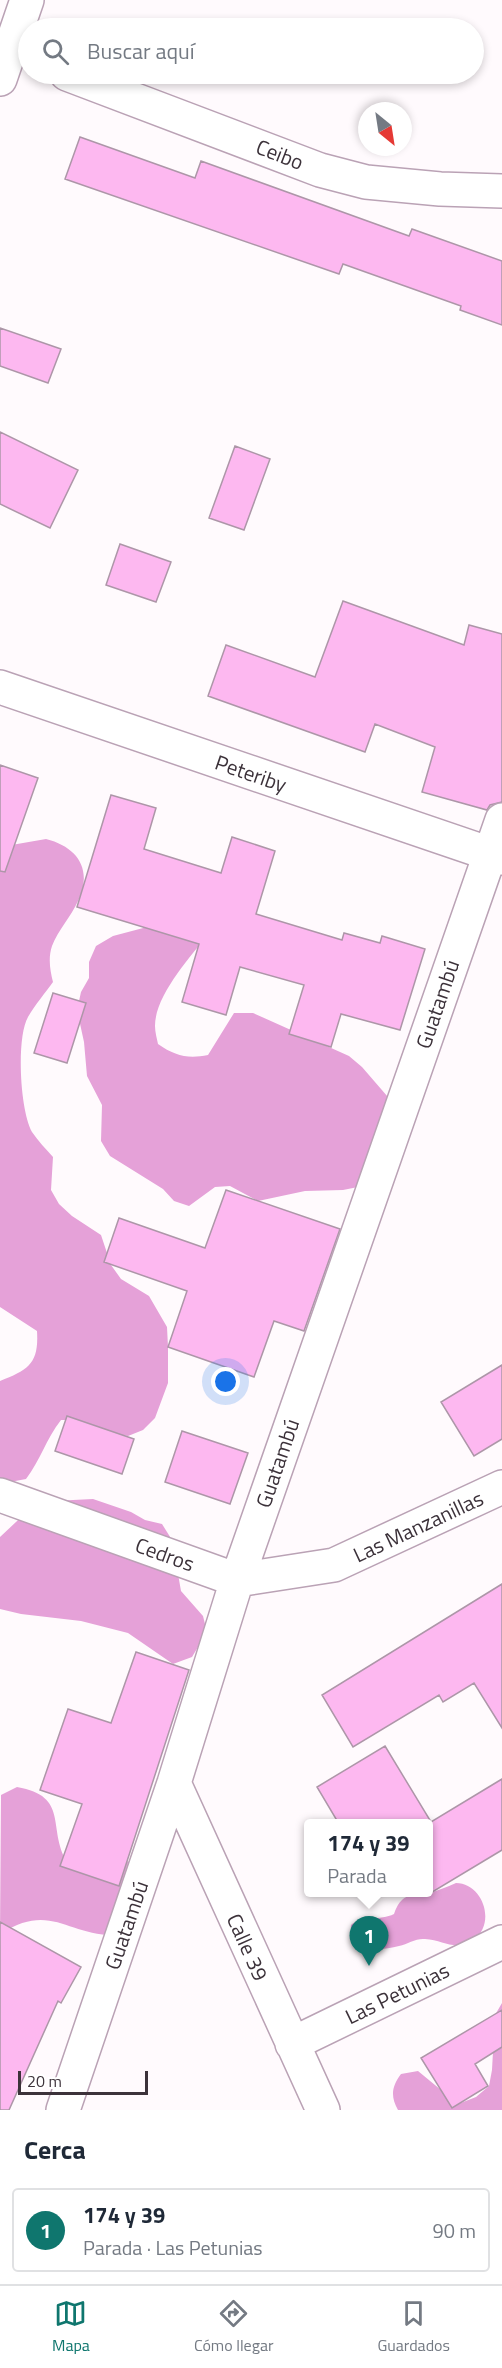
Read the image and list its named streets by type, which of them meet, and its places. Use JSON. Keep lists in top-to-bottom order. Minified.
{"streets":{"street":["Ceibo","Peteriby","Guatambú","Las Manzanillas","Cedros","Calle 39","Las Petunias"]},"crossings":[["Peteriby","Guatambú"],["Guatambú","Cedros"],["Guatambú","Calle 39"],["Las Manzanillas","Cedros"],["Calle 39","Las Petunias"]],"scale_bar":"20 m","north":"bottom right","page":{"search":"Buscar aquí","popup":["174 y 39","Parada"],"pins":"1","scale":"20 m","heading":"Cerca","list":[{"mark":"1","name":"174 y 39","note":"Parada · Las Petunias","value":"90 m"}],"nav":["Mapa","Cómo llegar","Guardados"]}}
